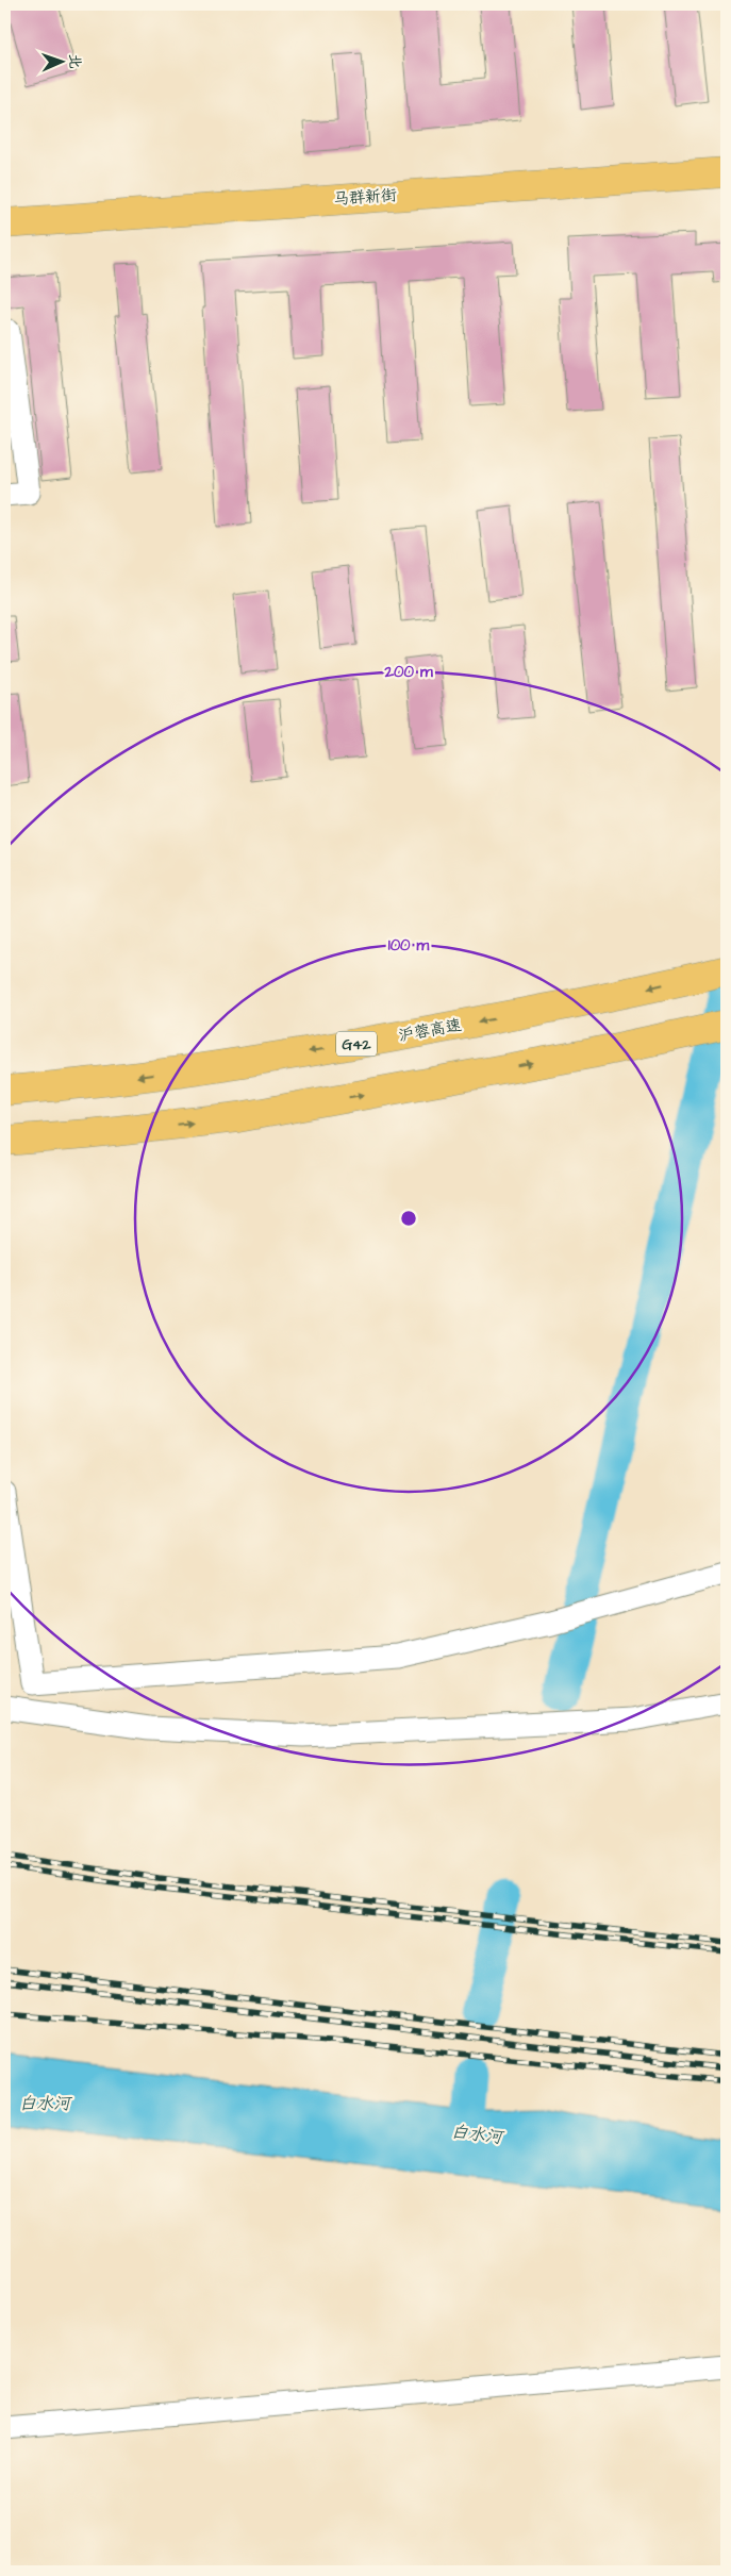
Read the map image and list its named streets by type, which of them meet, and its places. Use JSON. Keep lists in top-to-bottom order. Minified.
{"streets":{"main road":["马群新街","沪蓉高速","G42"]},"water":["白水河"],"north":"right","rings":["200 m","100 m"]}
